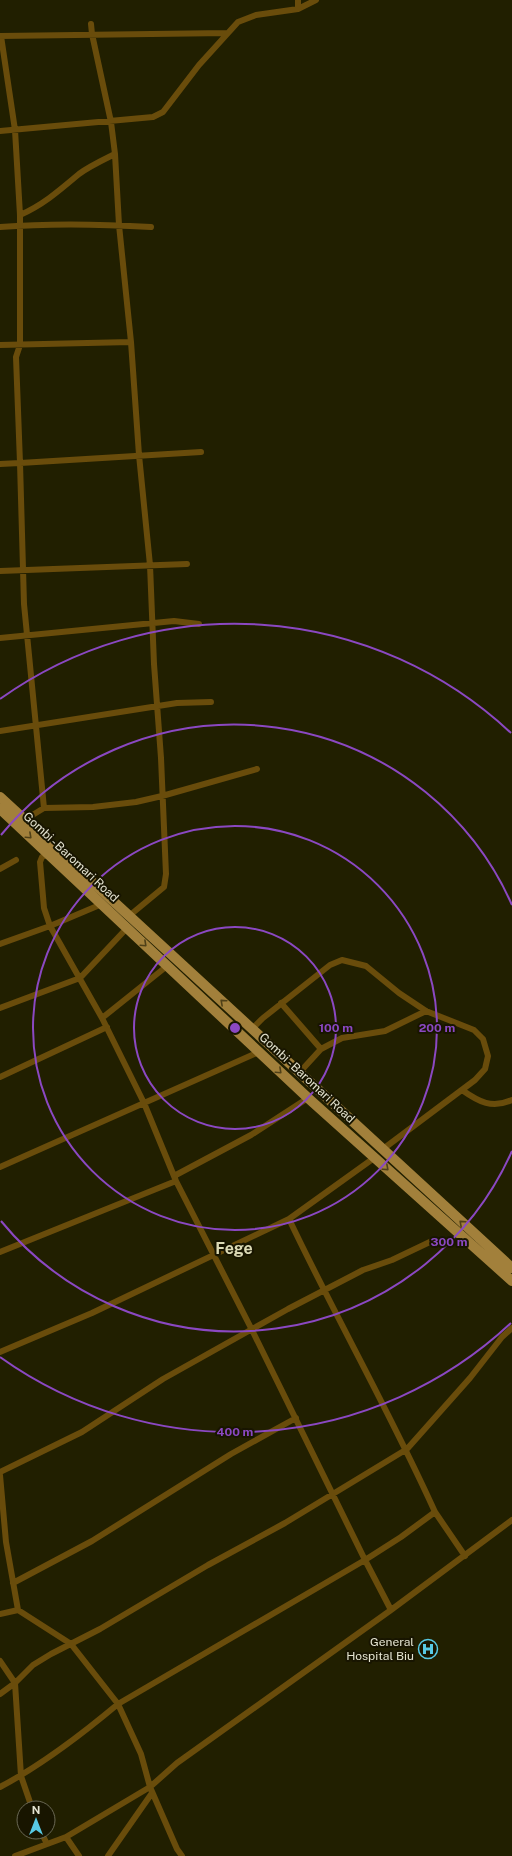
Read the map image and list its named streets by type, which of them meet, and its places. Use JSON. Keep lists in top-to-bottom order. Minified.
{"streets":{"main road":["Gombi - Baromari Road"]},"districts":["Fege"],"places":{"hospital":["General Hospital Biu"]},"north":"top","rings":["100 m","200 m","300 m","400 m"]}
